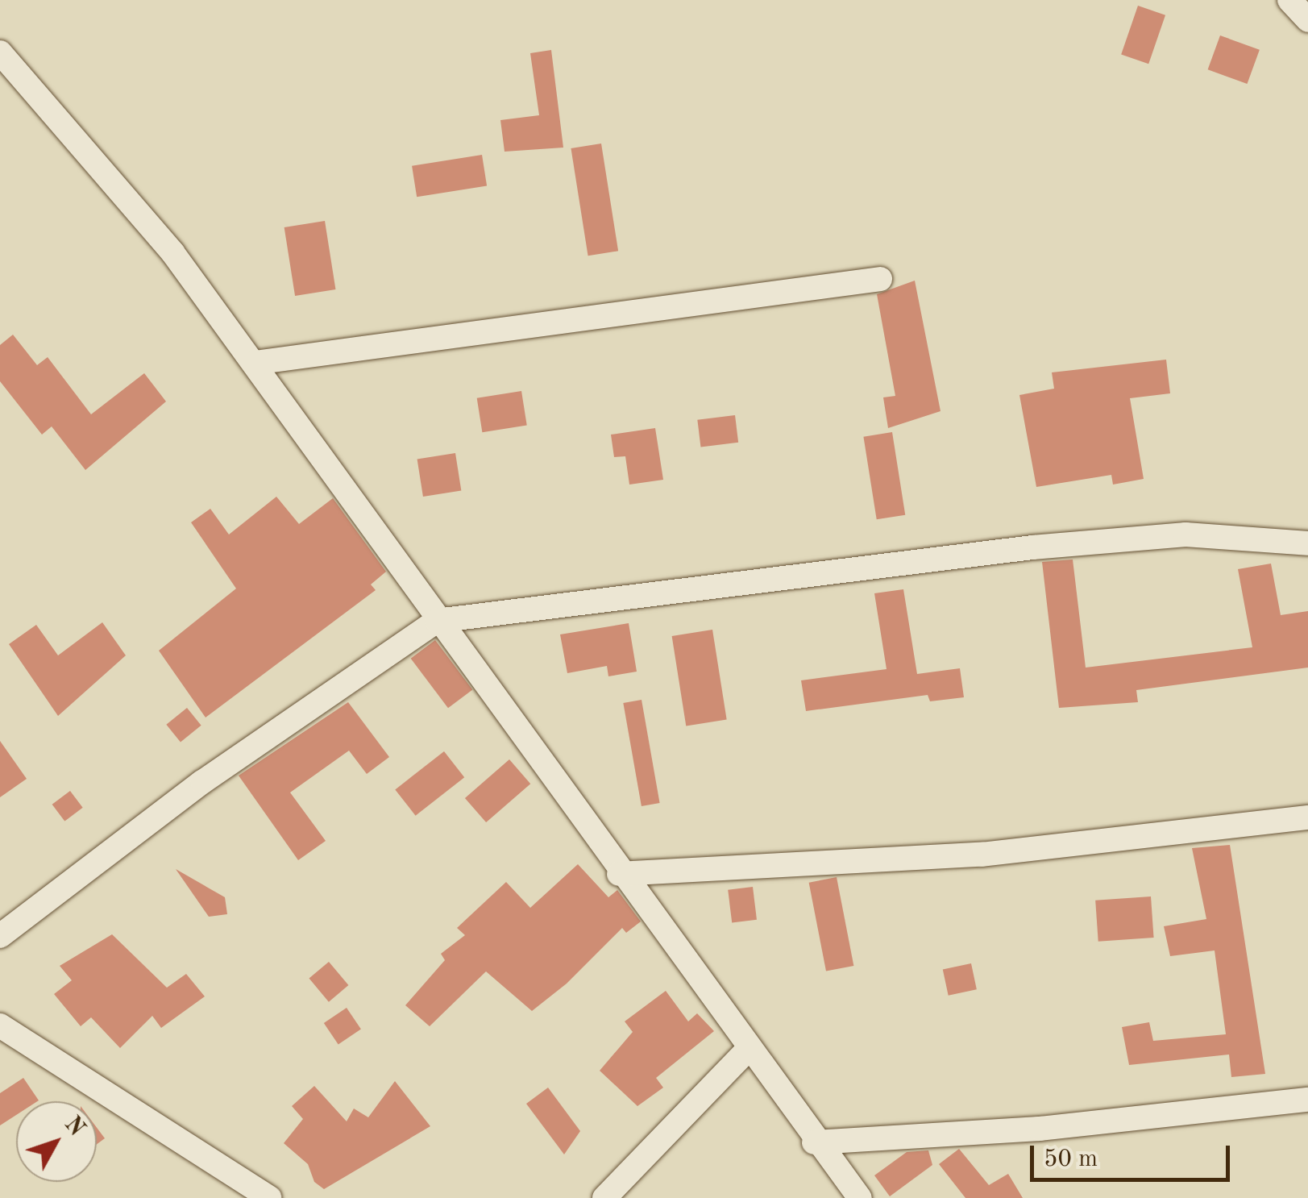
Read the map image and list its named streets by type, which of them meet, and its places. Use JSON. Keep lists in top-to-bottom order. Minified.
{"scale_bar":"50 m","north":"top right"}
